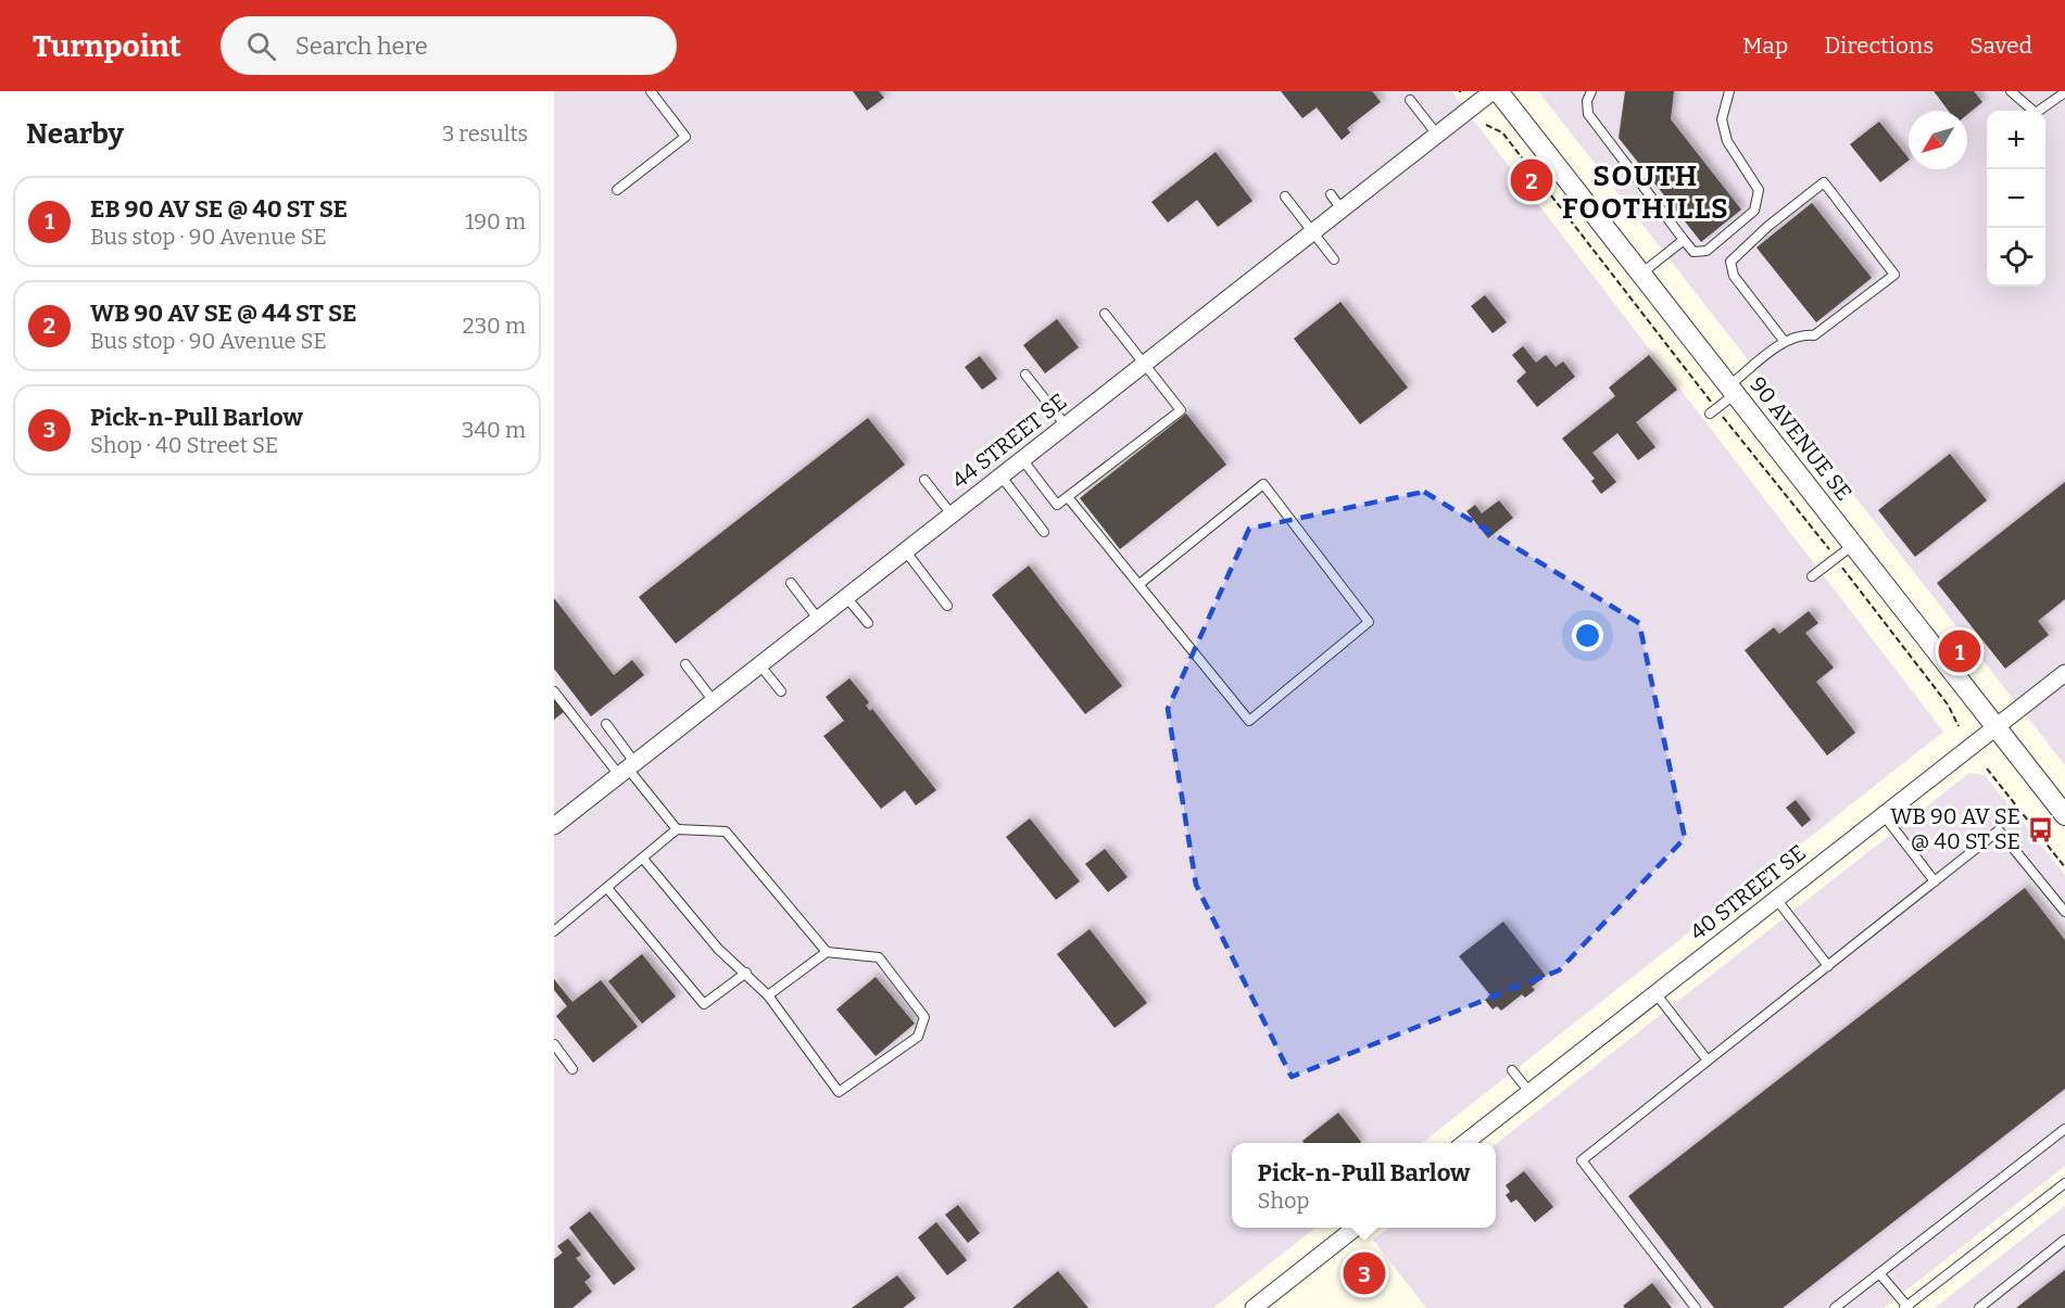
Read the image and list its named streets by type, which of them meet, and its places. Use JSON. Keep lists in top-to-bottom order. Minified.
{"streets":{"street":["90 AVENUE SE","44 STREET SE","40 STREET SE"]},"crossings":[["90 AVENUE SE","40 STREET SE"]],"districts":["SOUTH FOOTHILLS"],"places":{"bus stop":["WB 90 AV SE @ 40 ST SE"]},"north":"bottom left","page":{"header":"Turnpoint","search":"Search here","nav":["Map","Directions","Saved"],"heading":["Nearby","3 results"],"map_buttons":["+","−"],"pins":["2","1","3"],"list":[{"mark":"1","name":"EB 90 AV SE @ 40 ST SE","note":"Bus stop · 90 Avenue SE","value":"190 m"},{"mark":"2","name":"WB 90 AV SE @ 44 ST SE","note":"Bus stop · 90 Avenue SE","value":"230 m"},{"mark":"3","name":"Pick-n-Pull Barlow","note":"Shop · 40 Street SE","value":"340 m"}],"popup":["Pick-n-Pull Barlow","Shop"]}}
